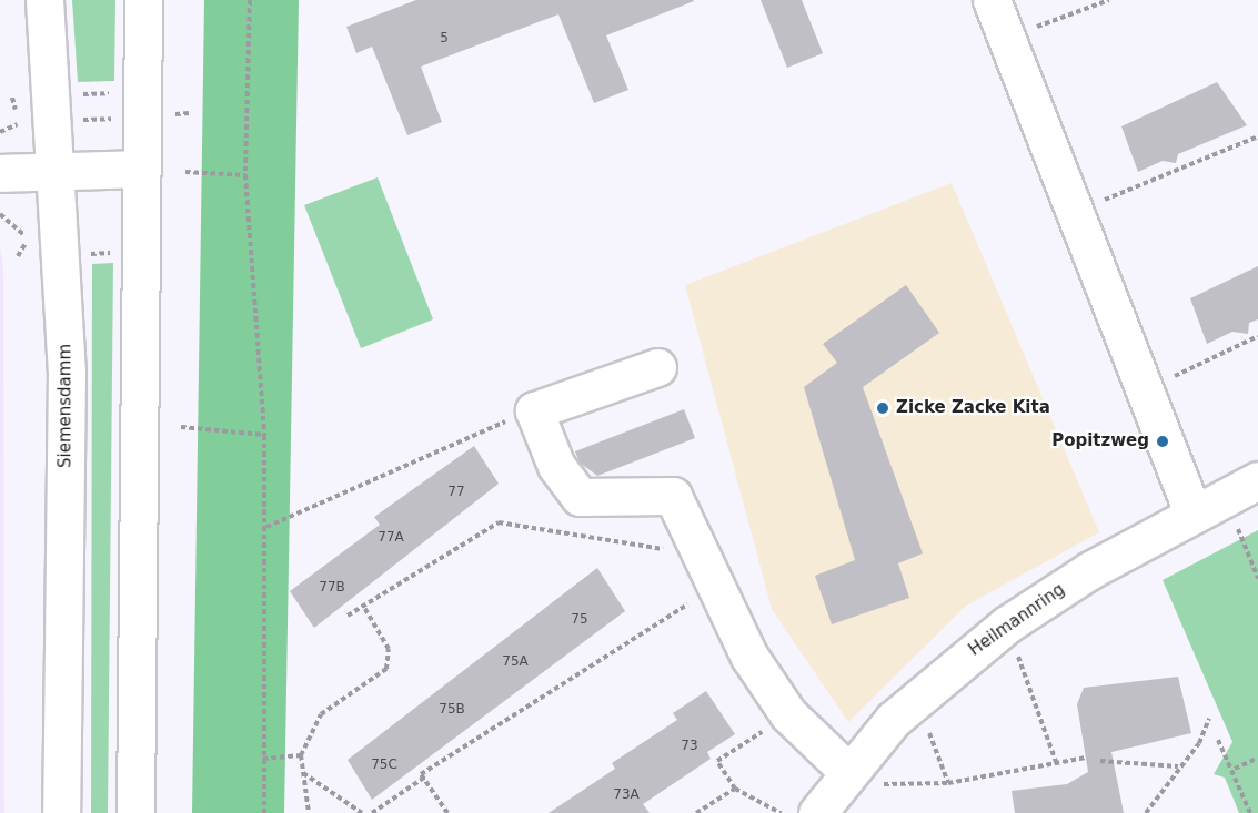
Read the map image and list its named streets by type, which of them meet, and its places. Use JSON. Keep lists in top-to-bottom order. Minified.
{"streets":{"main road":["Siemensdamm","Heilmannring"]},"places":["Zicke Zacke Kita","Popitzweg"],"house_numbers":["5","77","77A","77B","75","75A","75B","73","75C","73A"]}
